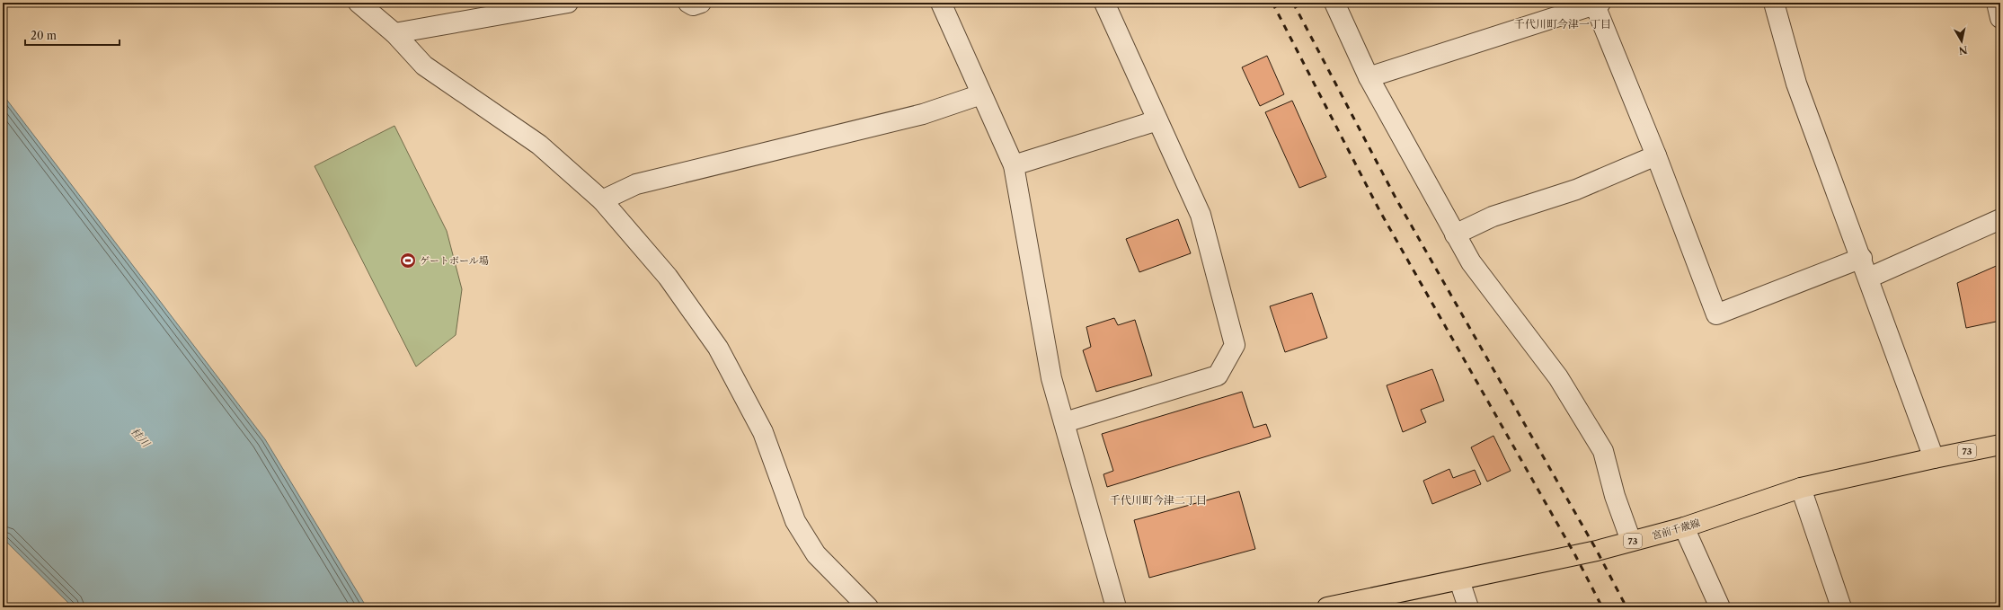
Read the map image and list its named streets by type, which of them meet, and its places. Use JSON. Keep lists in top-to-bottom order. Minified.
{"streets":{"main road":["73","宮前千歳線"]},"districts":["千代川町今津一丁目","千代川町今津二丁目"],"water":["桂川"],"places":{"sports":["ゲートボール場"]},"scale_bar":"20 m","north":"bottom"}
